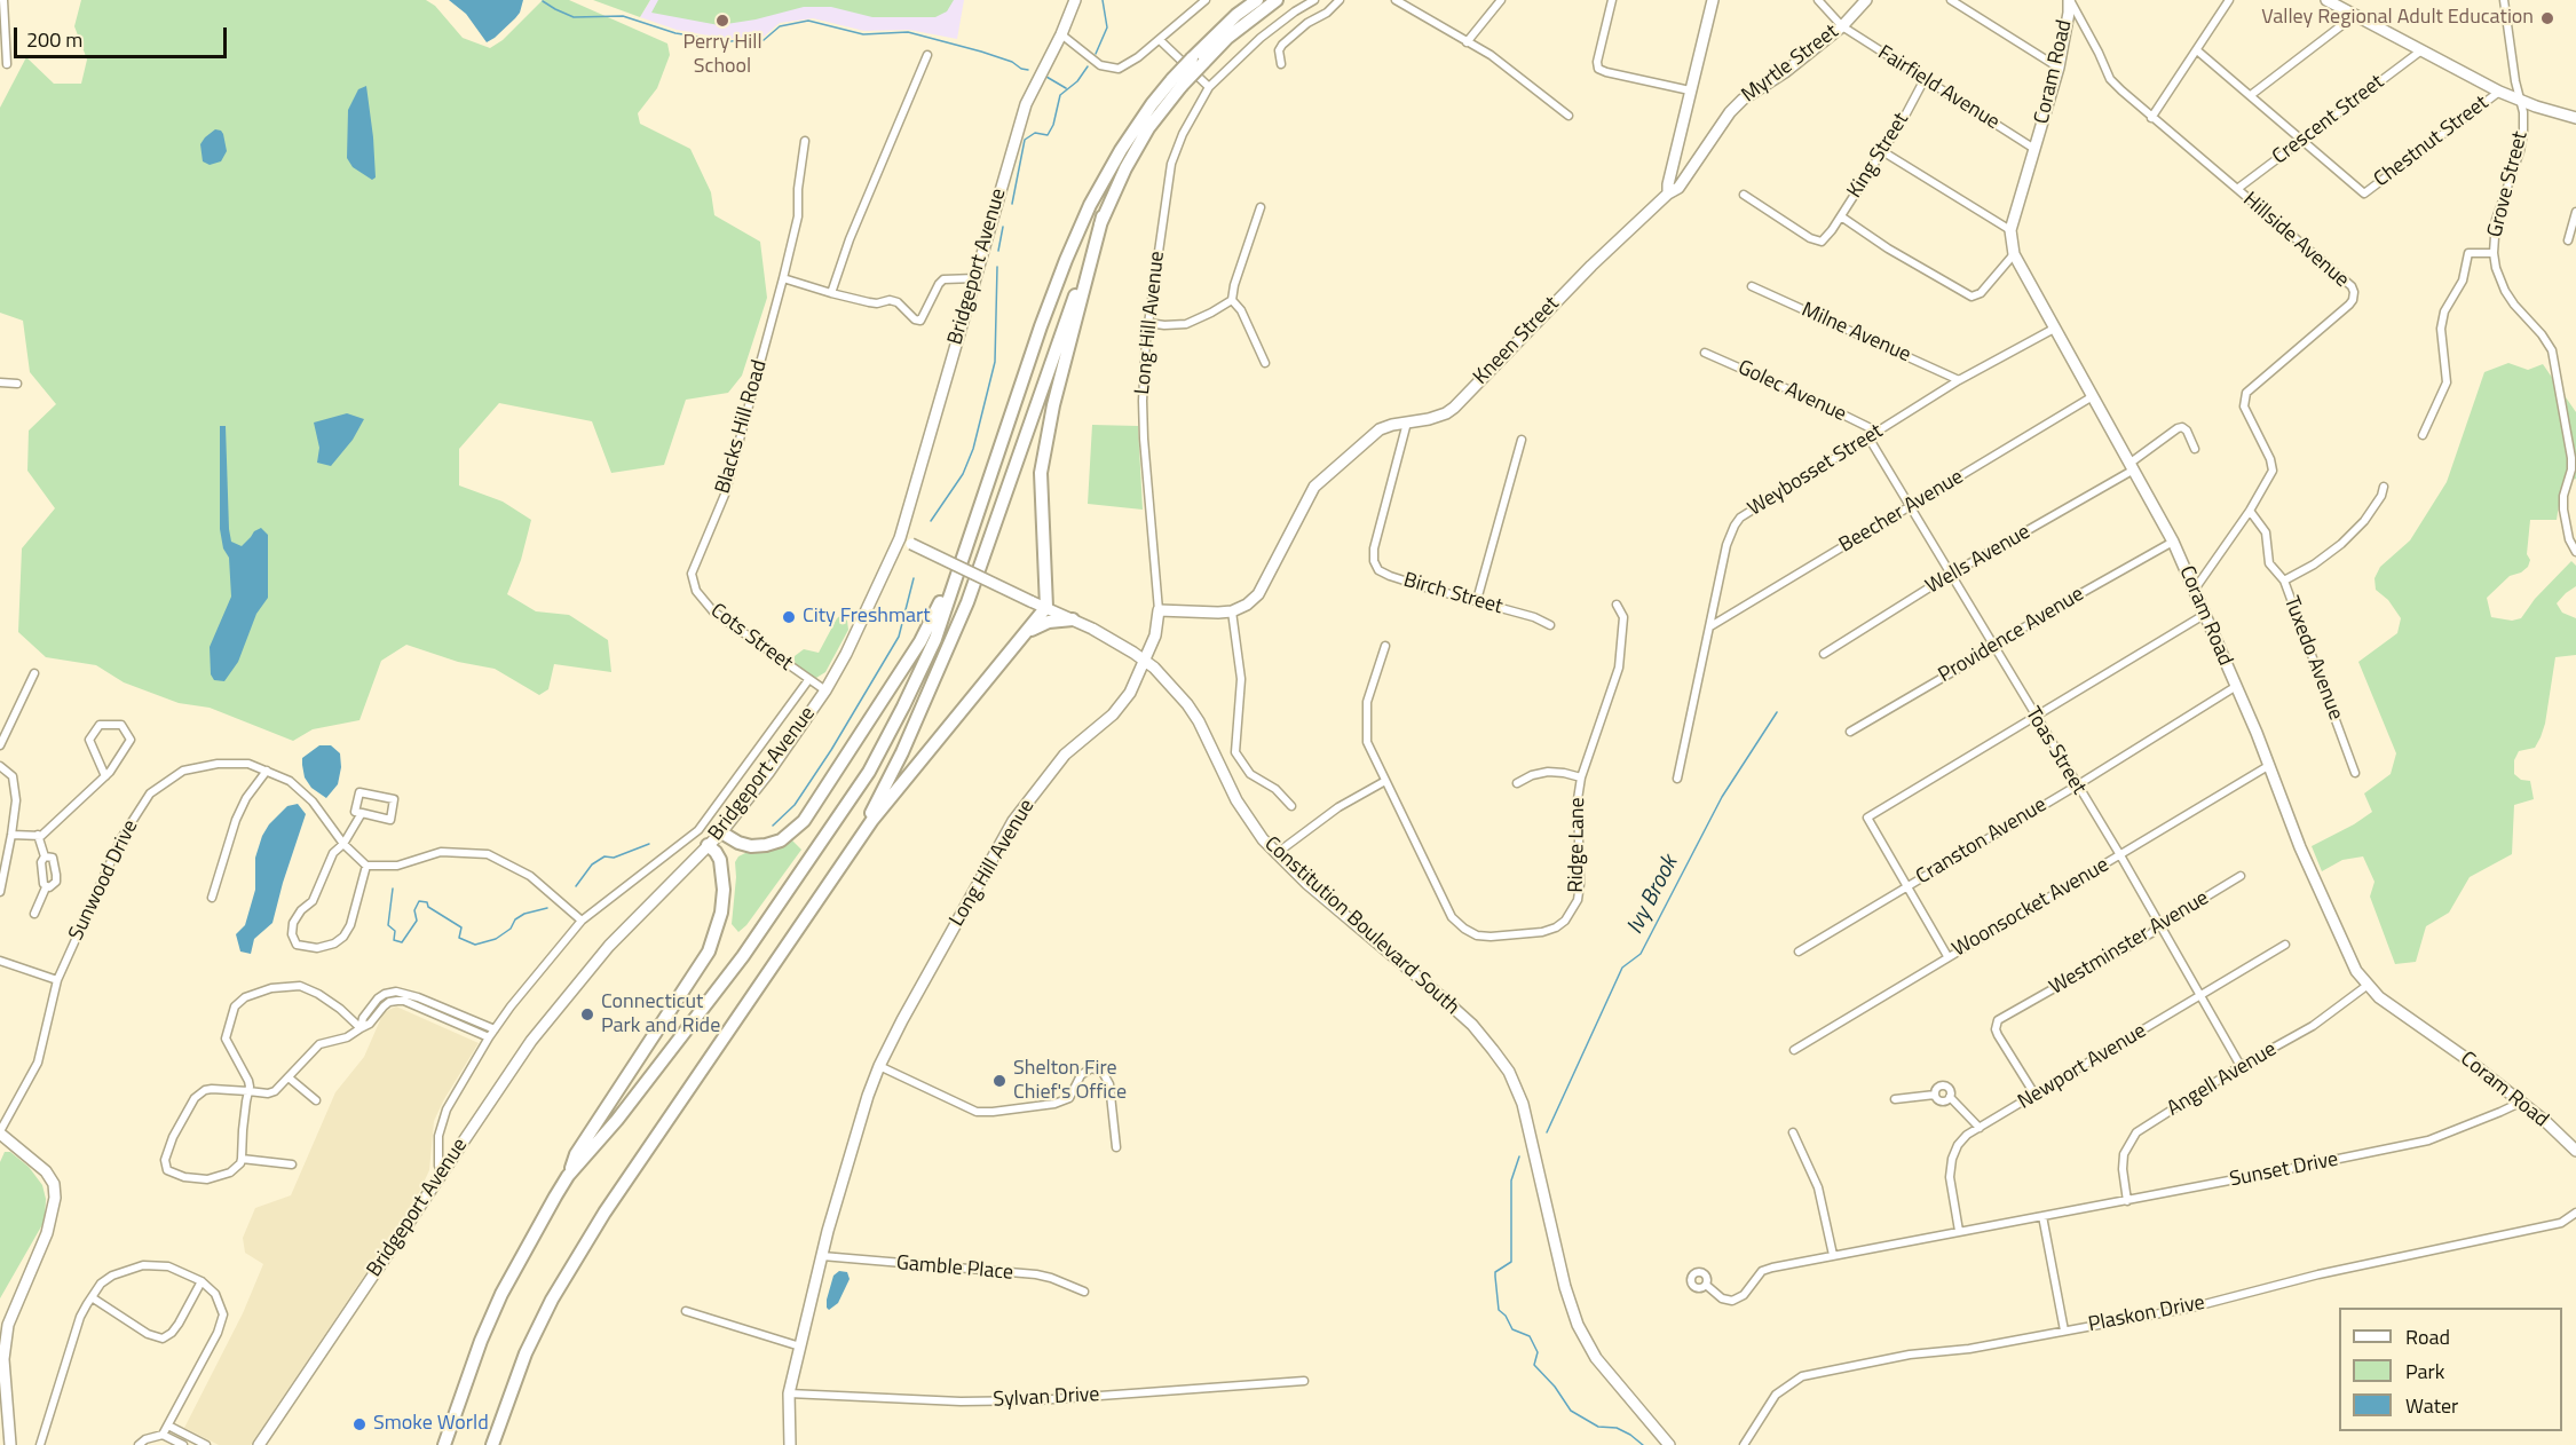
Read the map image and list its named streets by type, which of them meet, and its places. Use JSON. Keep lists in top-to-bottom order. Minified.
{"streets":{"main road":["Myrtle Street","Coram Road","Bridgeport Avenue","Long Hill Avenue","Kneen Street","Constitution Boulevard South"],"street":["Fairfield Avenue","Crescent Street","Chestnut Street","King Street","Grove Street","Hillside Avenue","Milne Avenue","Golec Avenue","Blacks Hill Road","Weybosset Street","Beecher Avenue","Wells Avenue","Birch Street","Providence Avenue","Cots Street","Tuxedo Avenue","Toas Street","Cranston Avenue","Ridge Lane","Sunwood Drive","Woonsocket Avenue","Westminster Avenue","Newport Avenue","Angell Avenue","Sunset Drive","Gamble Place","Plaskon Drive","Sylvan Drive"]},"crossings":[["Myrtle Street","Fairfield Avenue"],["Myrtle Street","Kneen Street"],["Coram Road","Fairfield Avenue"],["Coram Road","Hillside Avenue"],["Coram Road","Weybosset Street"],["Coram Road","Beecher Avenue"],["Coram Road","Wells Avenue"],["Coram Road","Providence Avenue"],["Coram Road","Cranston Avenue"],["Coram Road","Woonsocket Avenue"],["Coram Road","Angell Avenue"],["Coram Road","Sunset Drive"],["Fairfield Avenue","King Street"],["Crescent Street","Chestnut Street"],["Crescent Street","Hillside Avenue"],["Hillside Avenue","Tuxedo Avenue"],["Bridgeport Avenue","Cots Street"],["Bridgeport Avenue","Constitution Boulevard South"],["Long Hill Avenue","Constitution Boulevard South"],["Long Hill Avenue","Gamble Place"],["Long Hill Avenue","Sylvan Drive"],["Milne Avenue","Weybosset Street"],["Kneen Street","Birch Street"],["Golec Avenue","Weybosset Street"],["Blacks Hill Road","Cots Street"],["Weybosset Street","Beecher Avenue"],["Weybosset Street","Toas Street"],["Beecher Avenue","Toas Street"],["Wells Avenue","Toas Street"],["Providence Avenue","Toas Street"],["Toas Street","Cranston Avenue"],["Toas Street","Woonsocket Avenue"],["Toas Street","Westminster Avenue"],["Toas Street","Newport Avenue"],["Toas Street","Angell Avenue"],["Westminster Avenue","Newport Avenue"],["Newport Avenue","Sunset Drive"],["Angell Avenue","Sunset Drive"]],"water":["Ivy Brook"],"places":["Valley Regional Adult Education","Perry Hill School","City Freshmart","Connecticut Park and Ride","Shelton Fire Chief's Office","Smoke World"],"legend":["Road","Park","Water"],"scale_bar":"200 m"}
